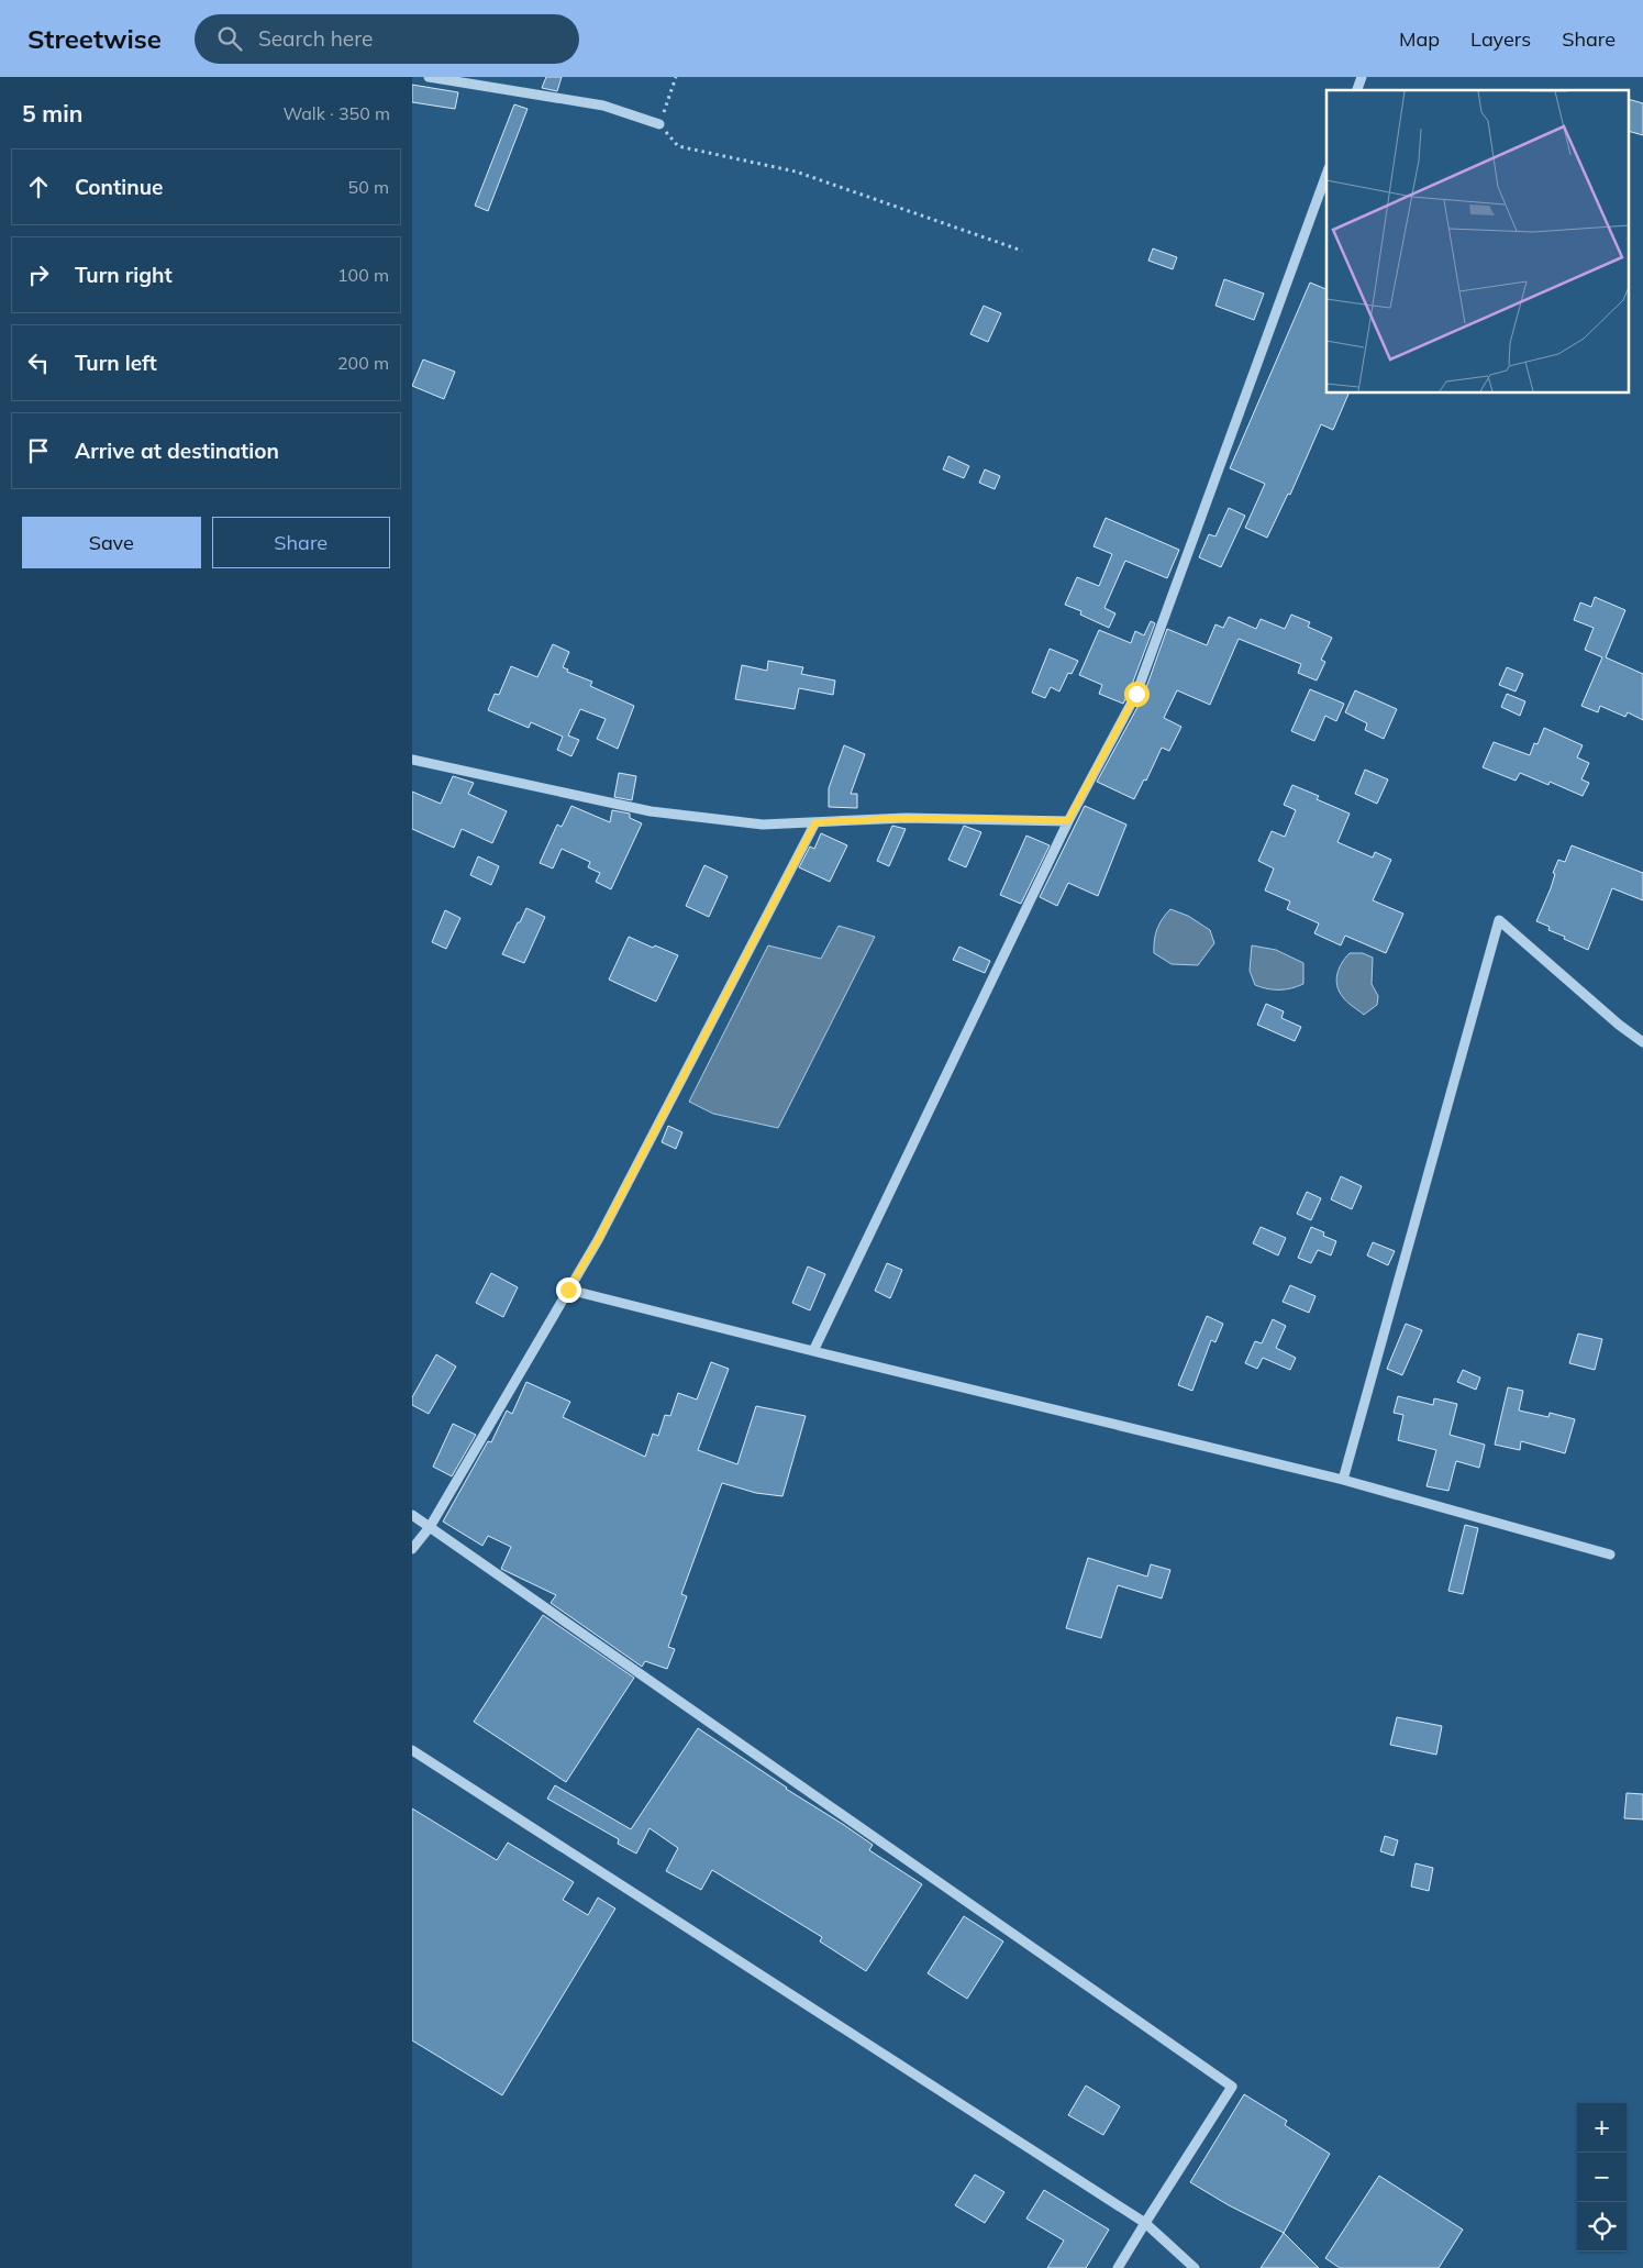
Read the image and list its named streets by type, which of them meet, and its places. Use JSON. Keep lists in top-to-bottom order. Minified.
{"page":{"header":"Streetwise","search":"Search here","nav":["Map","Layers","Share"],"heading":["5 min","Walk · 350 m"],"list":[["Continue","50 m"],["Turn right","100 m"],["Turn left","200 m"],"Arrive at destination"],"buttons":["Save","Share"],"map_buttons":["+","−"]}}
